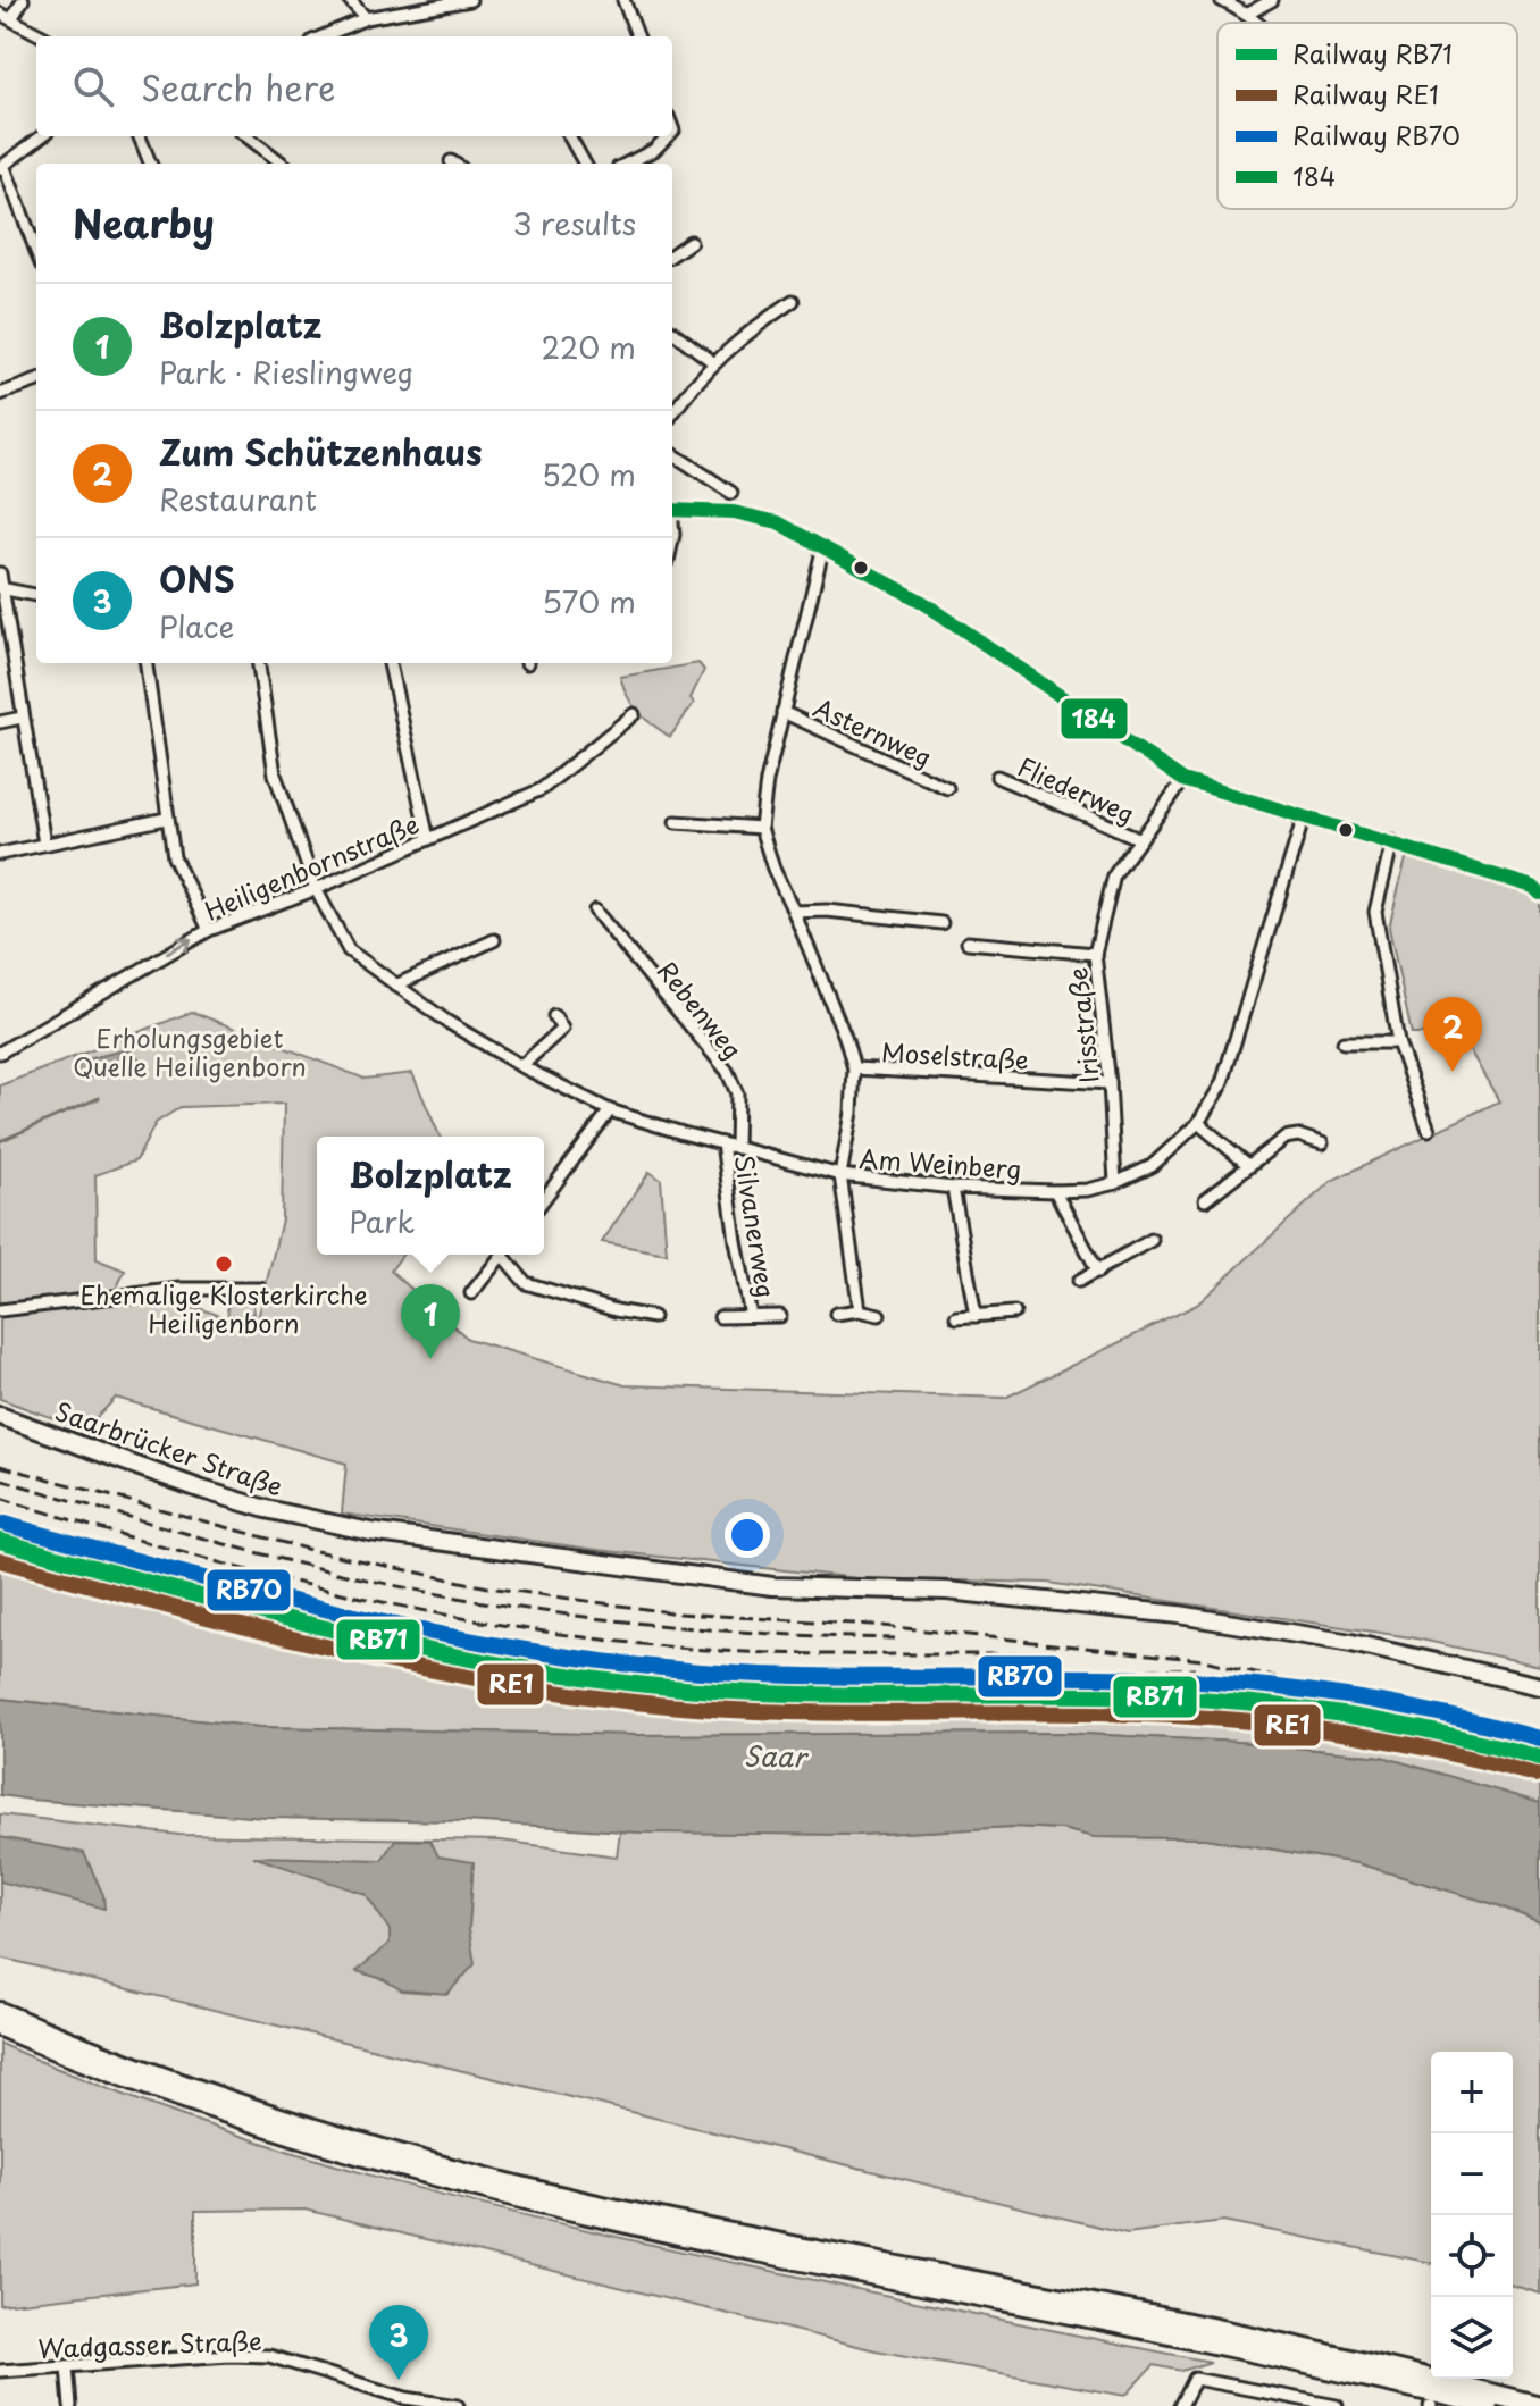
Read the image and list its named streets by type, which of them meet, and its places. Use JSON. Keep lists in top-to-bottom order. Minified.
{"streets":{"main road":["Saarbrücker Straße"],"street":["Asternweg","Fliederweg","Heiligenbornstraße","Rebenweg","Irisstraße","Moselstraße","Am Weinberg","Silvanerweg","Wadgasser Straße"]},"crossings":[["Fliederweg","Irisstraße"],["Heiligenbornstraße","Am Weinberg"],["Rebenweg","Am Weinberg"],["Irisstraße","Moselstraße"],["Irisstraße","Am Weinberg"],["Am Weinberg","Silvanerweg"]],"water":["Saar"],"parks":["Erholungsgebiet Quelle Heiligenborn"],"places":["Ehemalige Klosterkirche Heiligenborn"],"lines":["transit line 184","rail line RB70","rail line RB71","rail line RE1"],"legend":["Railway RB71","Railway RE1","Railway RB70","184"],"page":{"search":"Search here","heading":["Nearby","3 results"],"list":[{"mark":"1","name":"Bolzplatz","note":"Park · Rieslingweg","value":"220 m"},{"mark":"2","name":"Zum Schützenhaus","note":"Restaurant","value":"520 m"},{"mark":"3","name":"ONS","note":"Place","value":"570 m"}],"pins":["2","1","3"],"popup":["Bolzplatz","Park"],"map_buttons":["+","−"]}}
